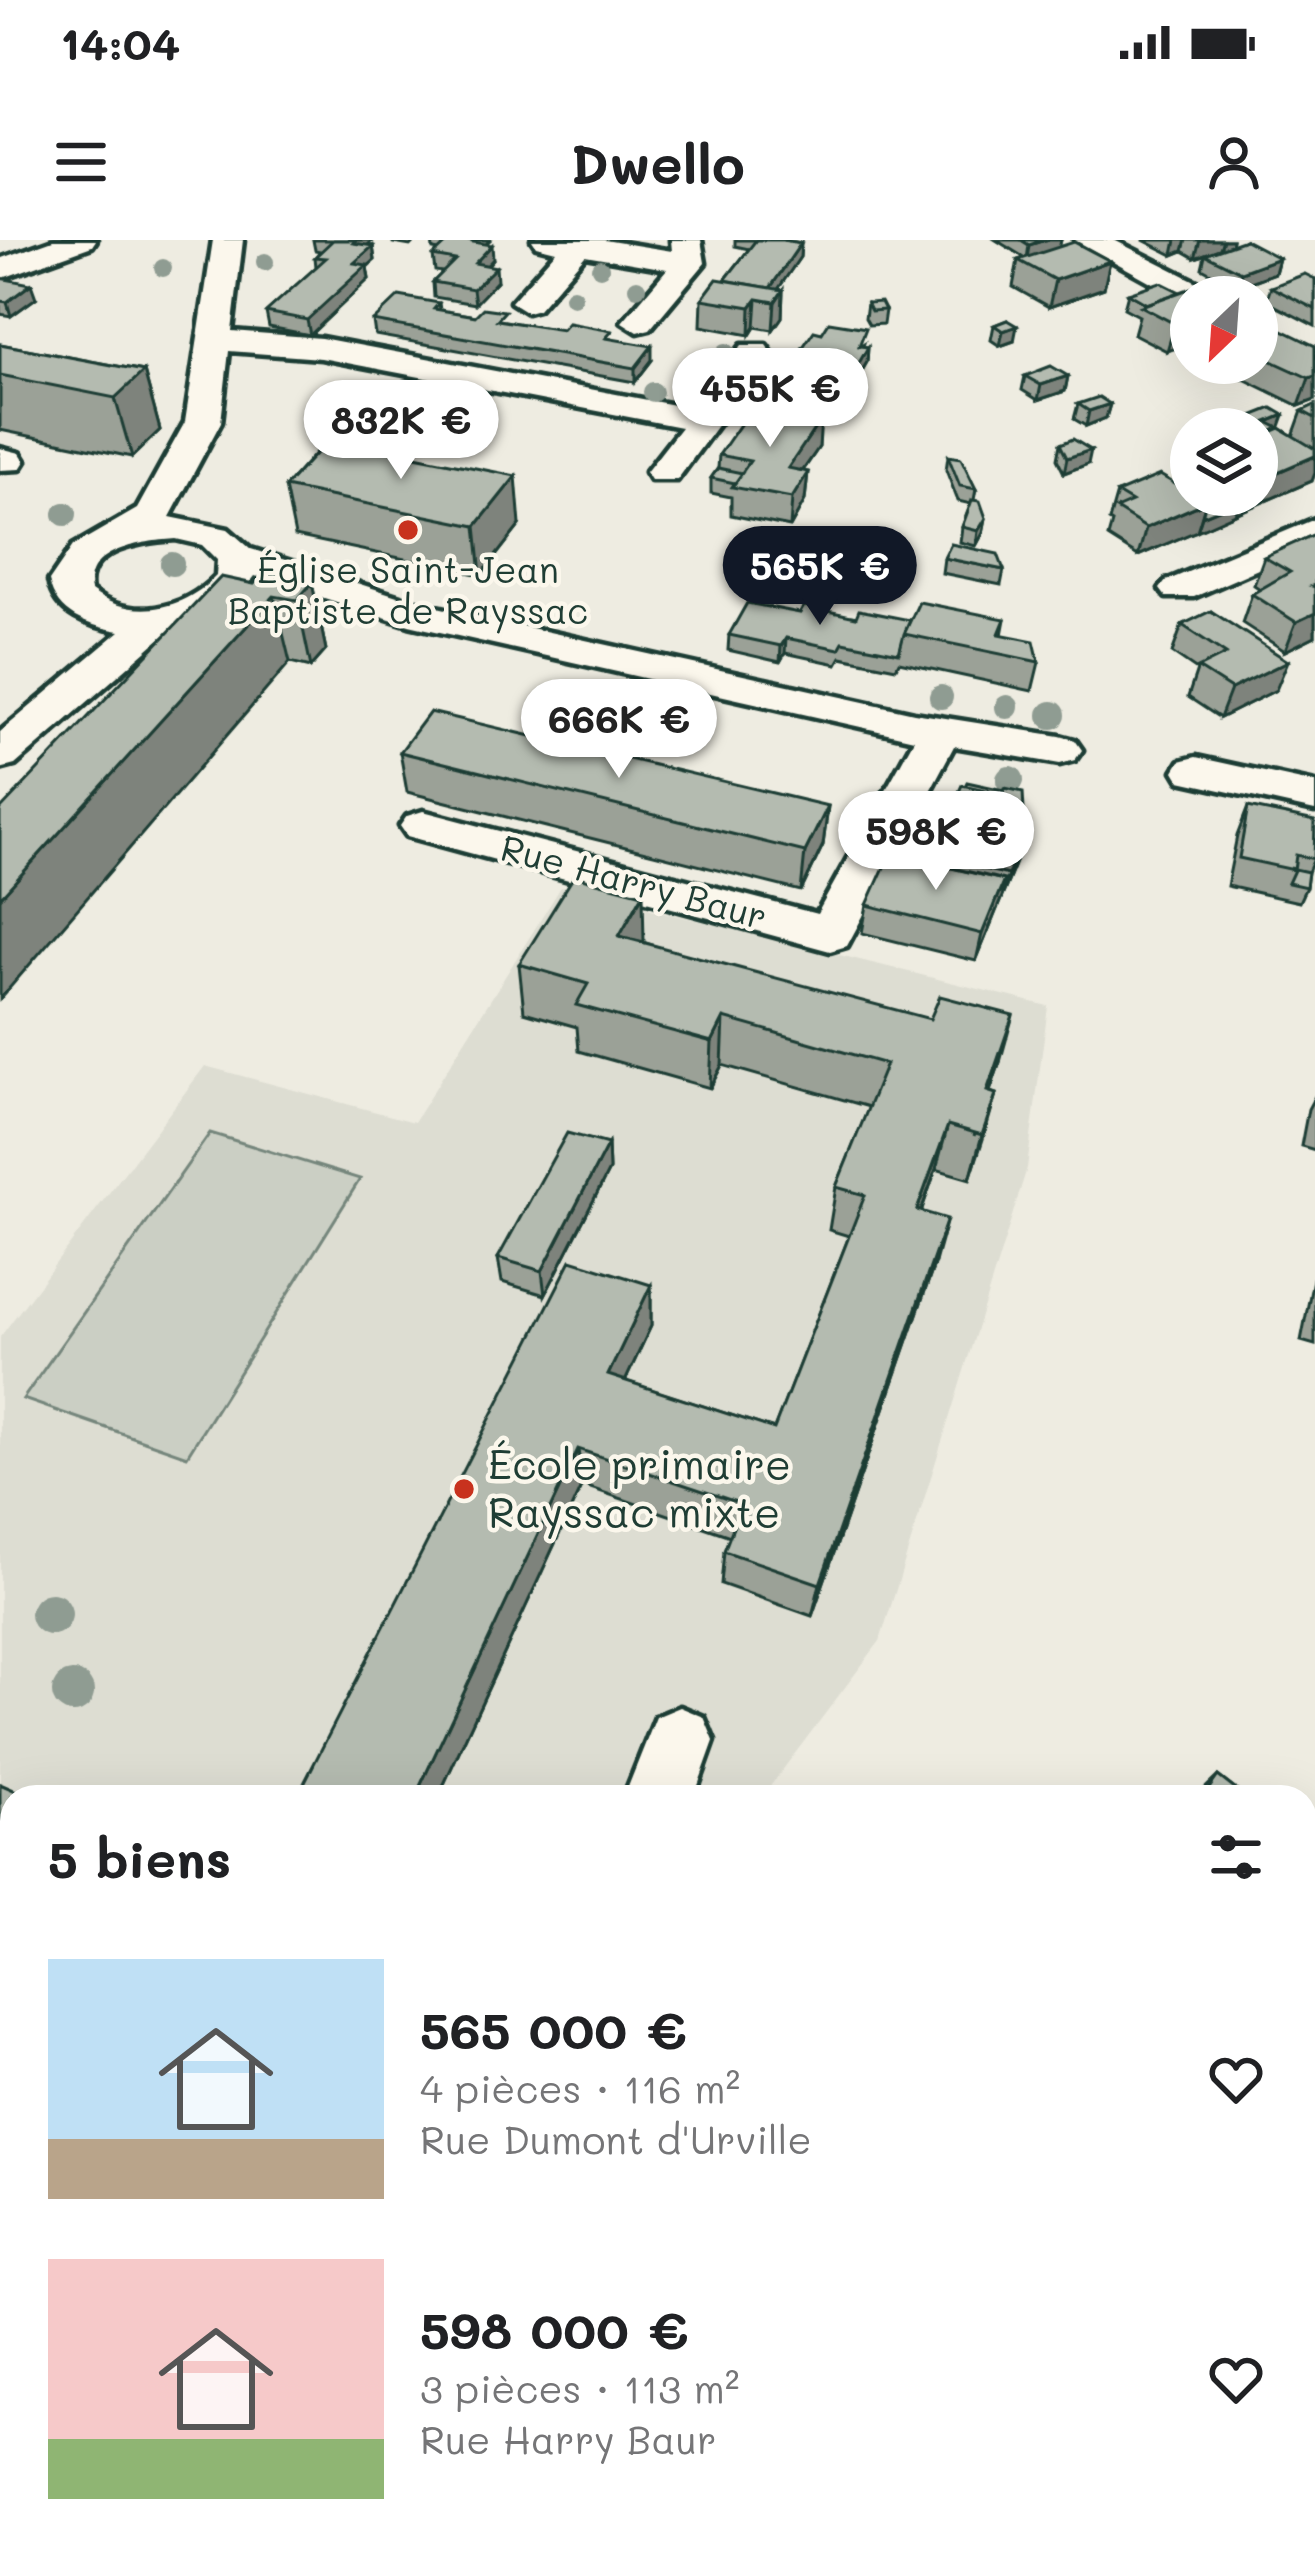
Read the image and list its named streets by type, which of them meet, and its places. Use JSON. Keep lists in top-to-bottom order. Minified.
{"streets":{"street":["Rue Harry Baur"]},"places":["Église Saint-Jean Baptiste de Rayssac","École primaire Rayssac mixte"],"north":"bottom left","page":{"status":"14:04","header":"Dwello","price":["455K €","832K €","565K €","666K €","598K €"],"heading":"5 biens","list":[{"name":"565 000 €","note":"4 pièces · 116 m² · Rue Dumont d'Urville"},{"name":"598 000 €","note":"3 pièces · 113 m² · Rue Harry Baur"}]}}
